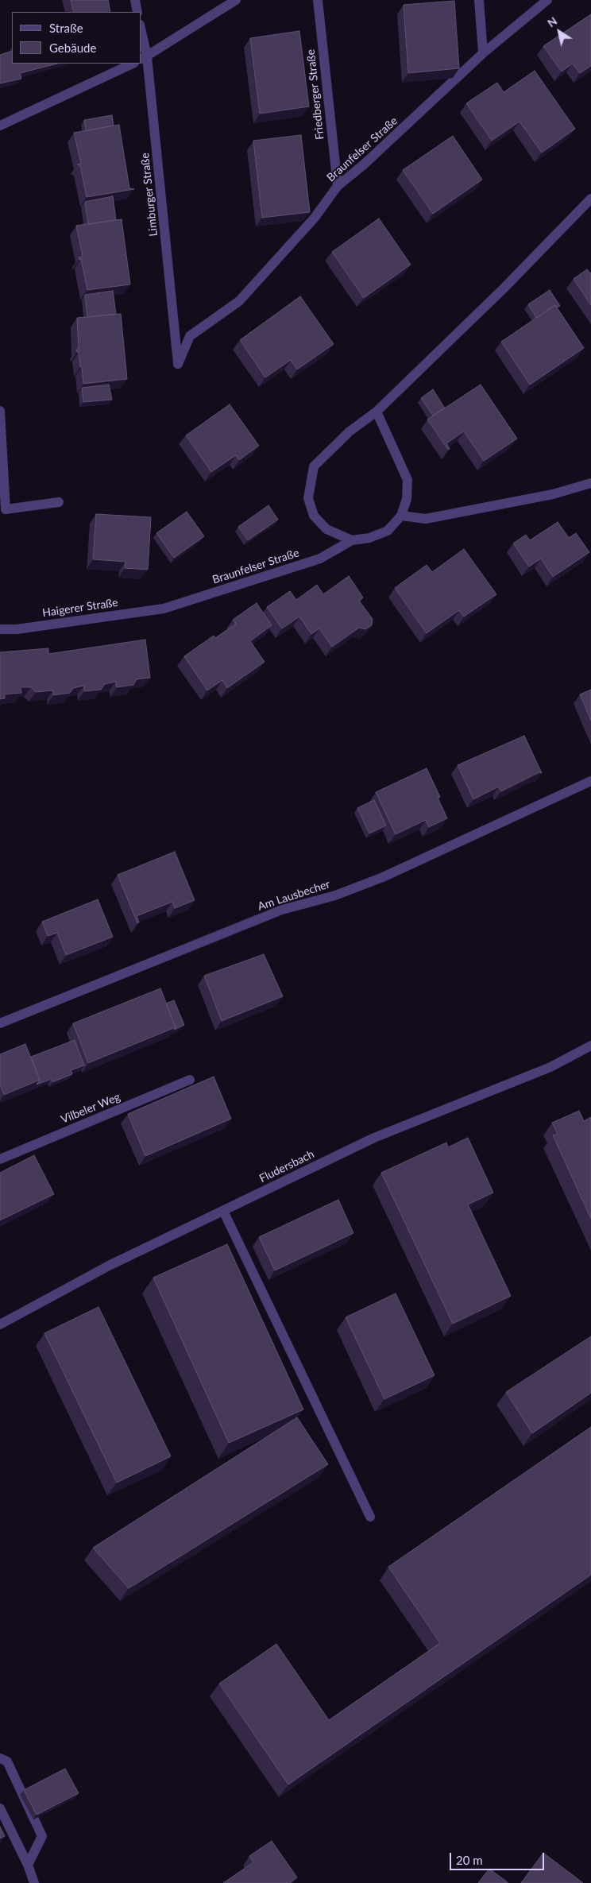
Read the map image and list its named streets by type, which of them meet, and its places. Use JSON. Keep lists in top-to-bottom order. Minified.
{"streets":{"street":["Friedberger Straße","Braunfelser Straße","Limburger Straße","Haigerer Straße","Am Lausbecher","Vilbeler Weg","Fludersbach"]},"crossings":[["Friedberger Straße","Braunfelser Straße"],["Braunfelser Straße","Limburger Straße"],["Braunfelser Straße","Haigerer Straße"]],"legend":["Straße","Gebäude"],"scale_bar":"20 m","north":"top left"}
